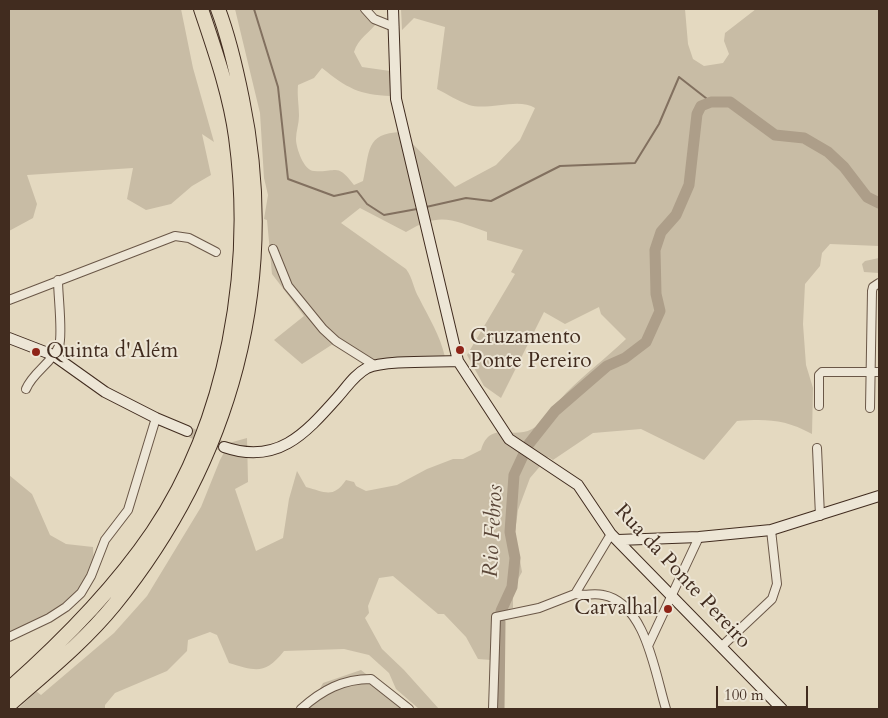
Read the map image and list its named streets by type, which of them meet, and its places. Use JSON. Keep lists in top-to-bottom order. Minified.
{"streets":{"street":["Rua da Ponte Pereiro"]},"water":["Rio Febros"],"places":["Cruzamento Ponte Pereiro","Quinta d'Além","Carvalhal"],"scale_bar":"100 m"}
